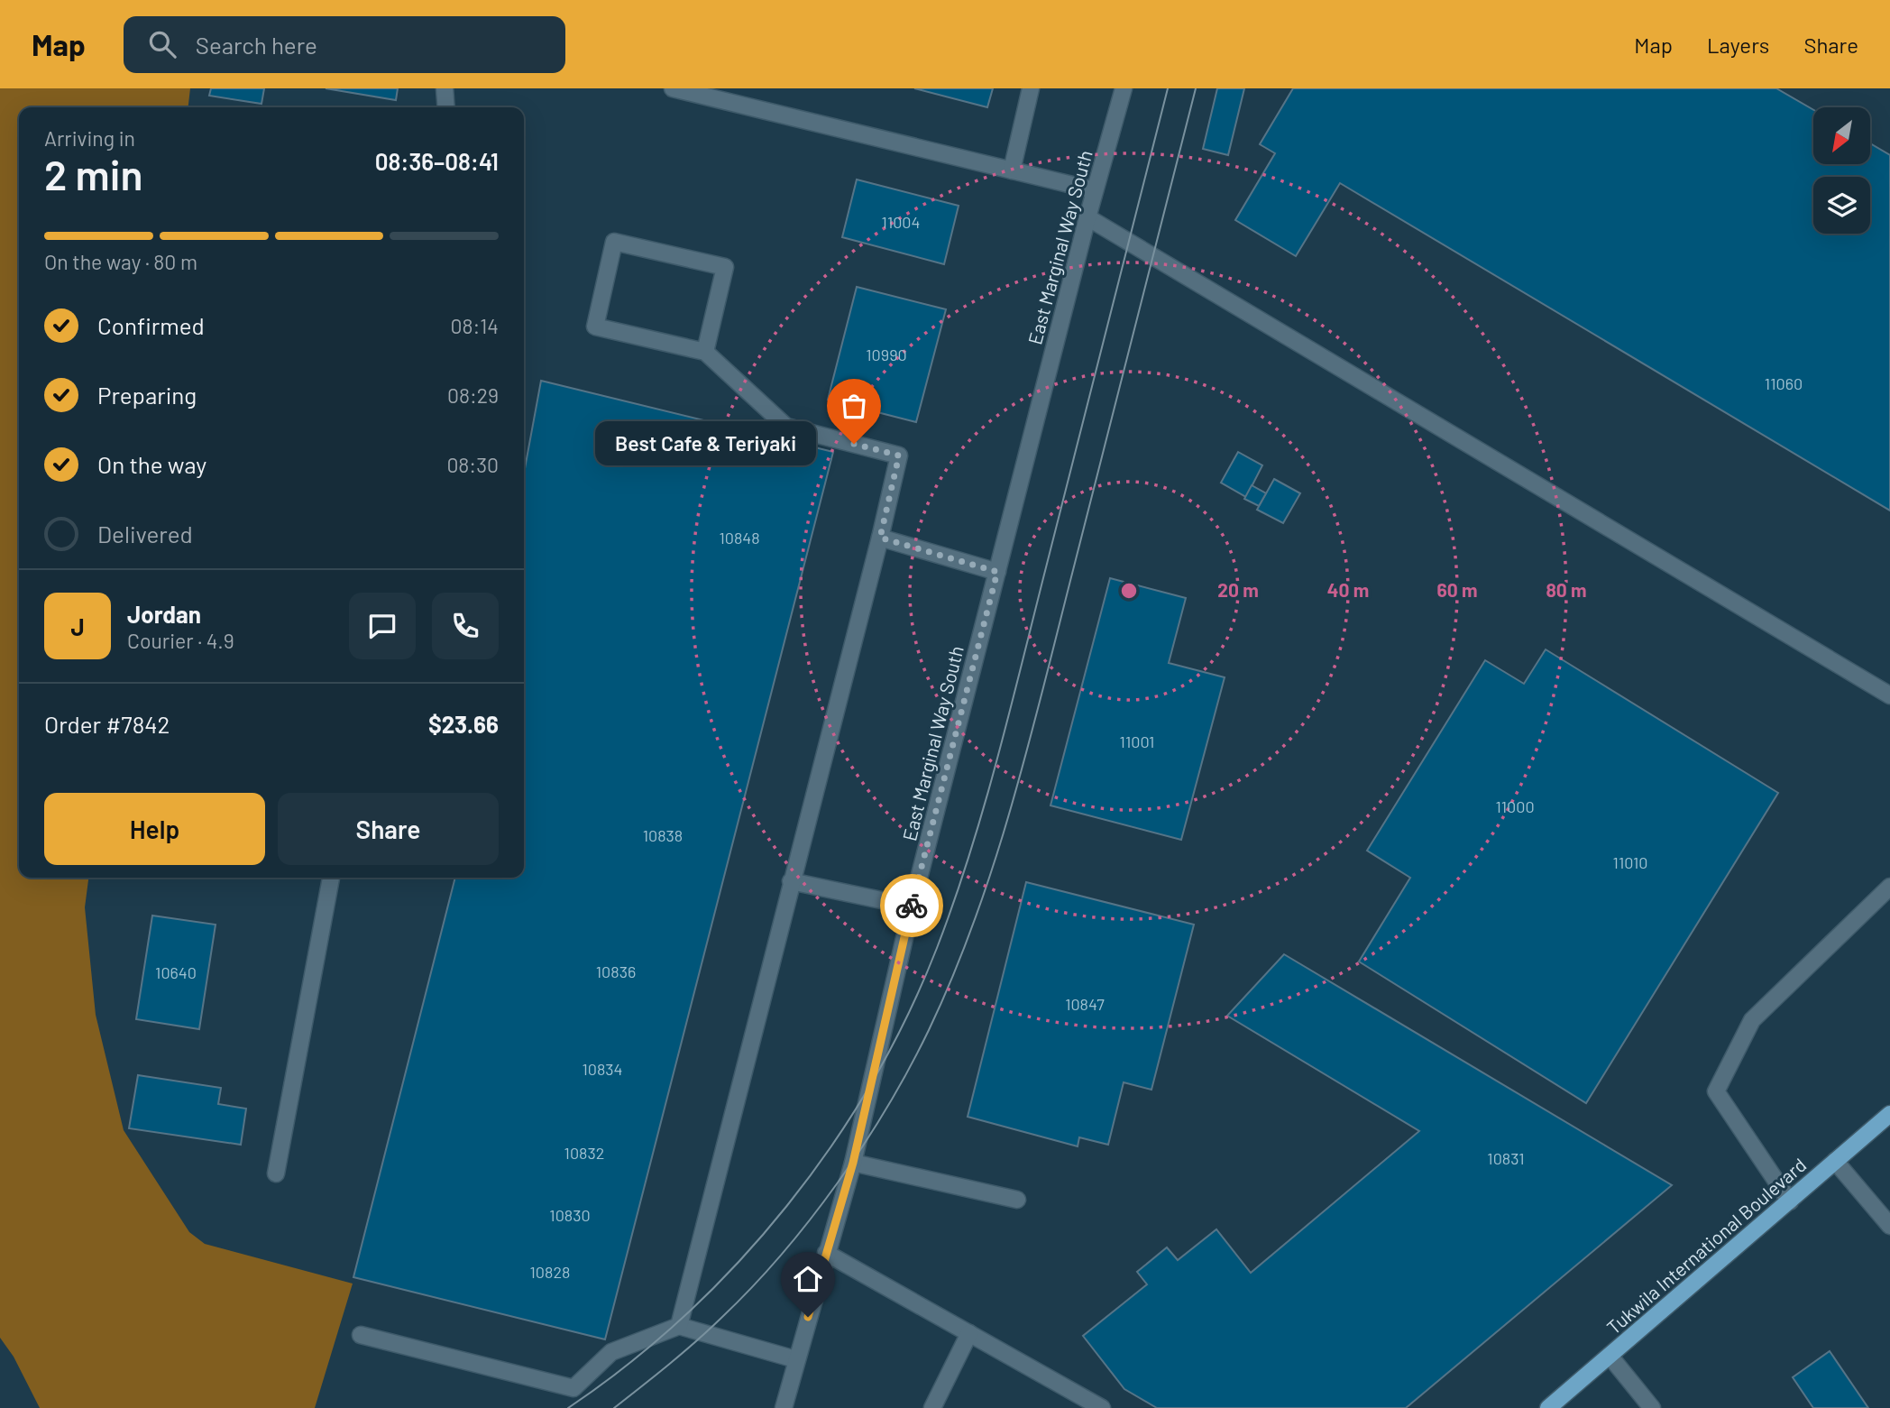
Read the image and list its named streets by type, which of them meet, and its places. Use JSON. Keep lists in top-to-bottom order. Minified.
{"streets":{"main road":["Tukwila International Boulevard"],"street":["East Marginal Way South"]},"places":["Best Cafe & Teriyaki"],"house_numbers":["11004","10990","11060","10848","11001","11000","10838","11010","10836","10640","10847","10834","10832","10831","10830","10828"],"north":"bottom left","page":{"header":"Map","search":"Search here","nav":["Map","Layers","Share"],"heading":["2 min","Arriving in","08:36–08:41"],"panel":["Jordan","Courier · 4.9","Order #7842","$23.66"],"bar":"On the way · 80 m","list":[["Confirmed","08:14"],["Preparing","08:29"],["On the way","08:30"],"Delivered"],"bubble":"Best Cafe & Teriyaki","round":"J","buttons":["Help","Share"]},"rings":["20 m","40 m","60 m","80 m"]}
